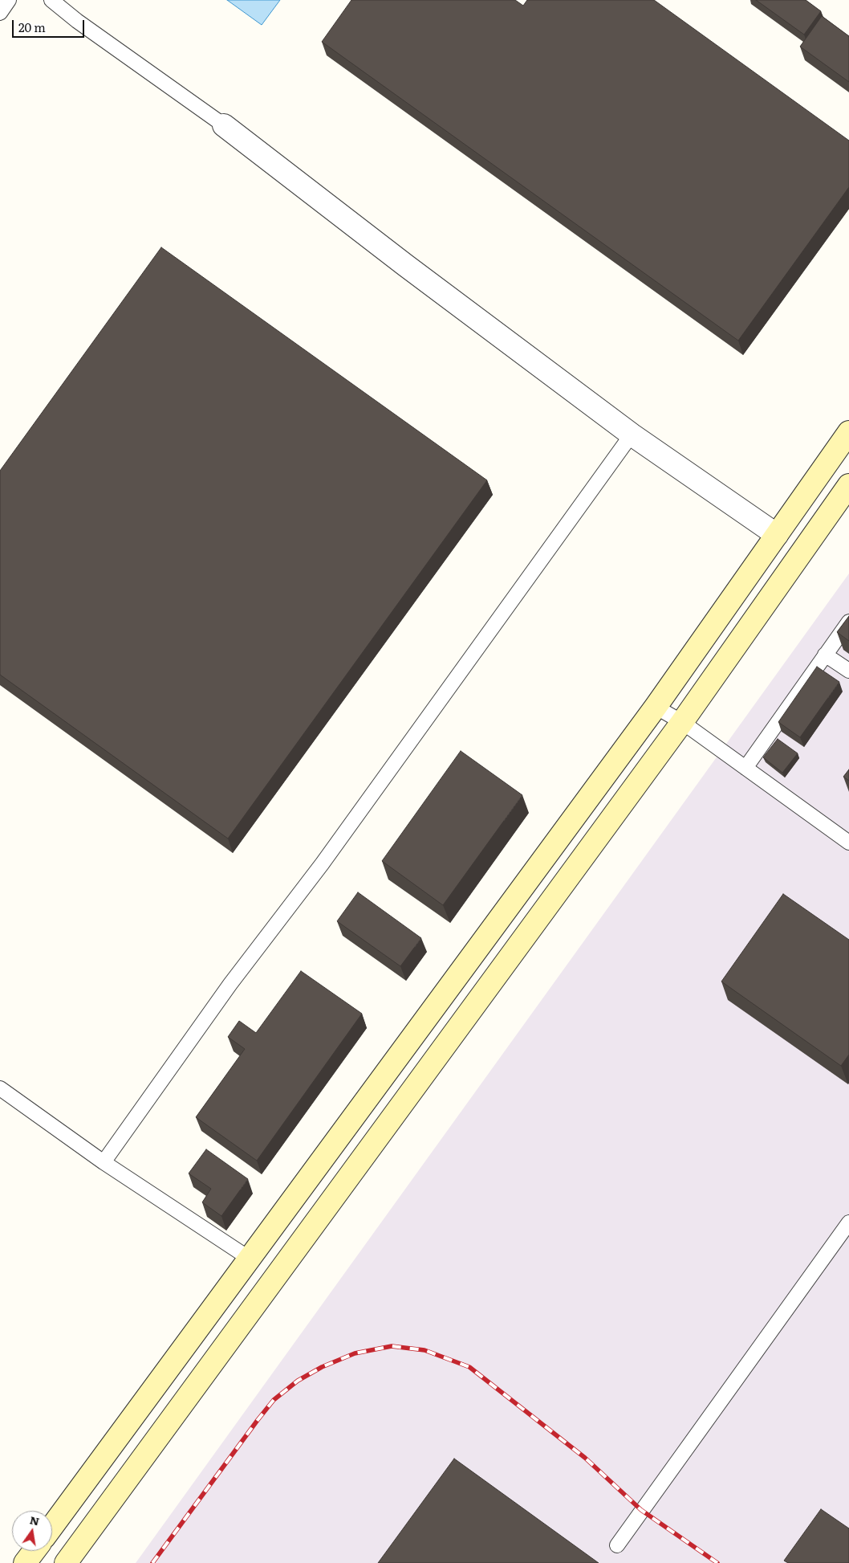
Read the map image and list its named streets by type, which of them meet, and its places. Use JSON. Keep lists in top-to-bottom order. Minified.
{"scale_bar":"20 m","north":"top"}
